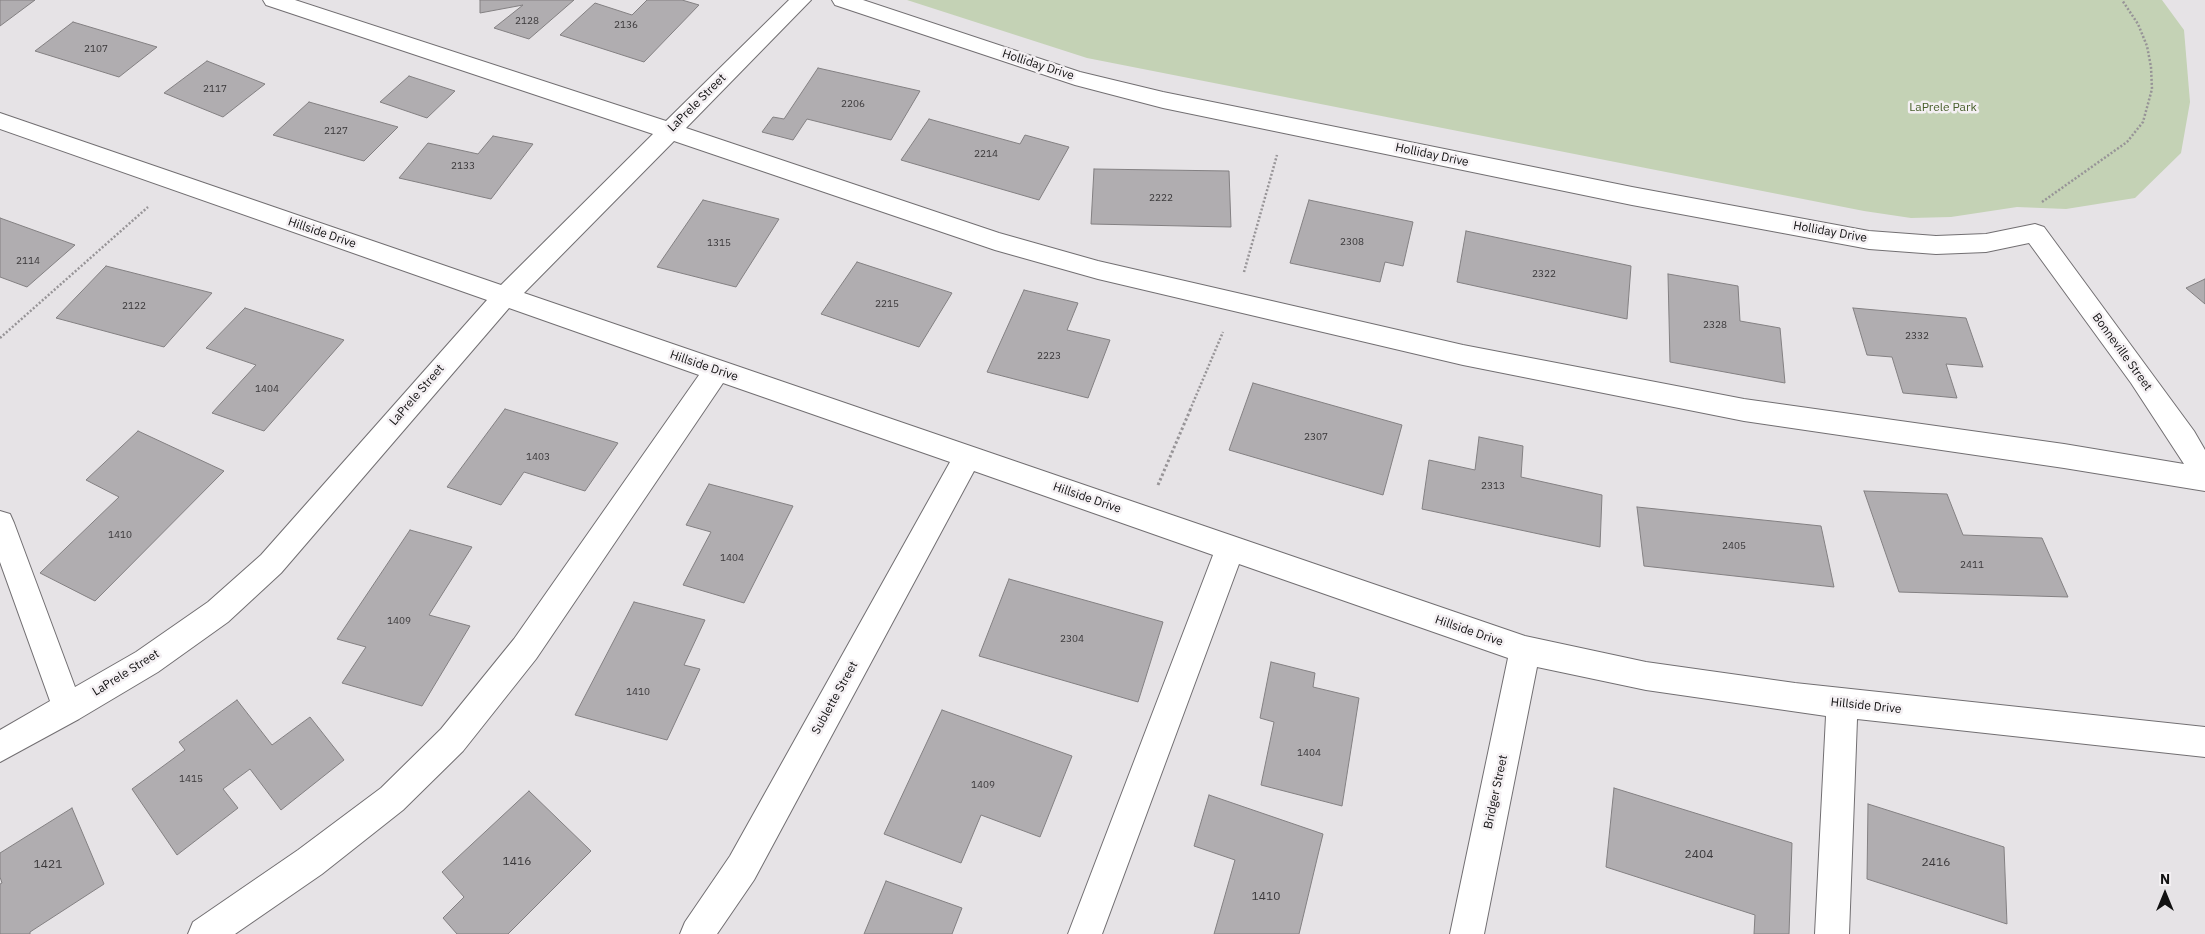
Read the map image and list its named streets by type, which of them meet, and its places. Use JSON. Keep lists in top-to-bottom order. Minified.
{"streets":{"street":["Holliday Drive","LaPrele Street","Hillside Drive","Bonneville Street","Sublette Street","Bridger Street"]},"crossings":[["Holliday Drive","Bonneville Street"],["LaPrele Street","Hillside Drive"],["Hillside Drive","Sublette Street"],["Hillside Drive","Bridger Street"]],"parks":["LaPrele Park"],"house_numbers":["2128","2136","2107","2117","2206","2127","2214","2133","2222","2308","1315","2114","2322","2215","2122","2328","2332","2223","1404","2307","1403","2313","1410","2405","1404","2411","1409","2304","1410","1404","1415","1409","2404","1416","2416","1421","1410"],"north":"top"}
